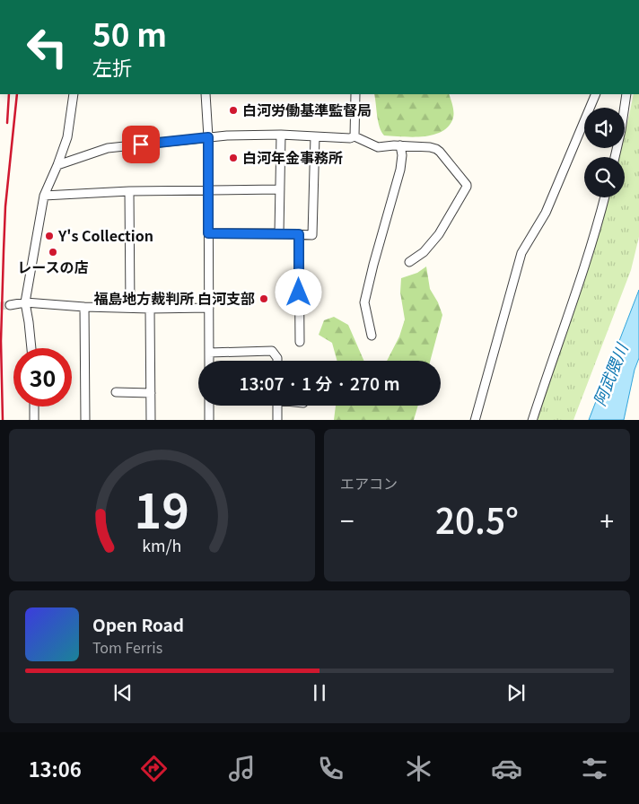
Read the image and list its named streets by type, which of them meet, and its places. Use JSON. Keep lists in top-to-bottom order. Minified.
{"water":["阿武隈川"],"places":["白河労働基準監督局","白河年金事務所","Y's Collection","レースの店","福島地方裁判所 白河支部"],"page":{"turn":["50 m","左折"],"limit":"30","trip":"13:07 · 1 分 · 270 m","tile":"エアコン","heat":["−","20.5°","+"],"song":["Open Road","Tom Ferris"],"tabs":"13:06","gauge":["19","km/h"]}}
